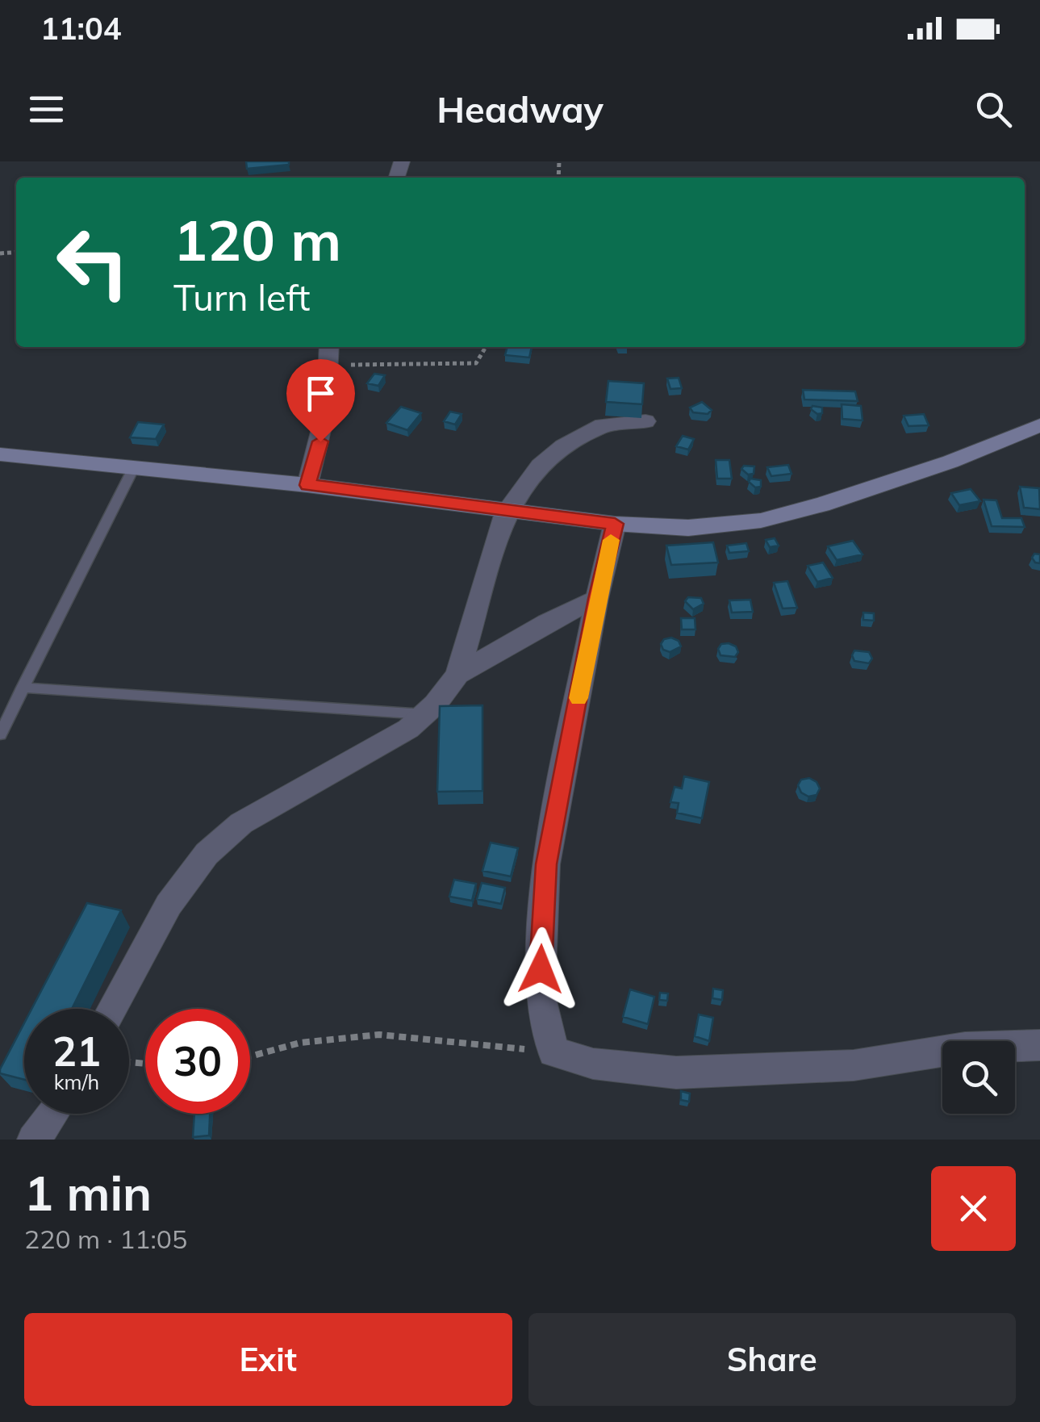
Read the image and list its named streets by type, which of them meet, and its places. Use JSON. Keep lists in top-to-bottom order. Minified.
{"page":{"status":"11:04","header":"Headway","turn":["120 m","Turn left"],"speed":"21 km/h","limit":"30","heading":["1 min","220 m · 11:05"],"buttons":["Exit","Share"]}}
